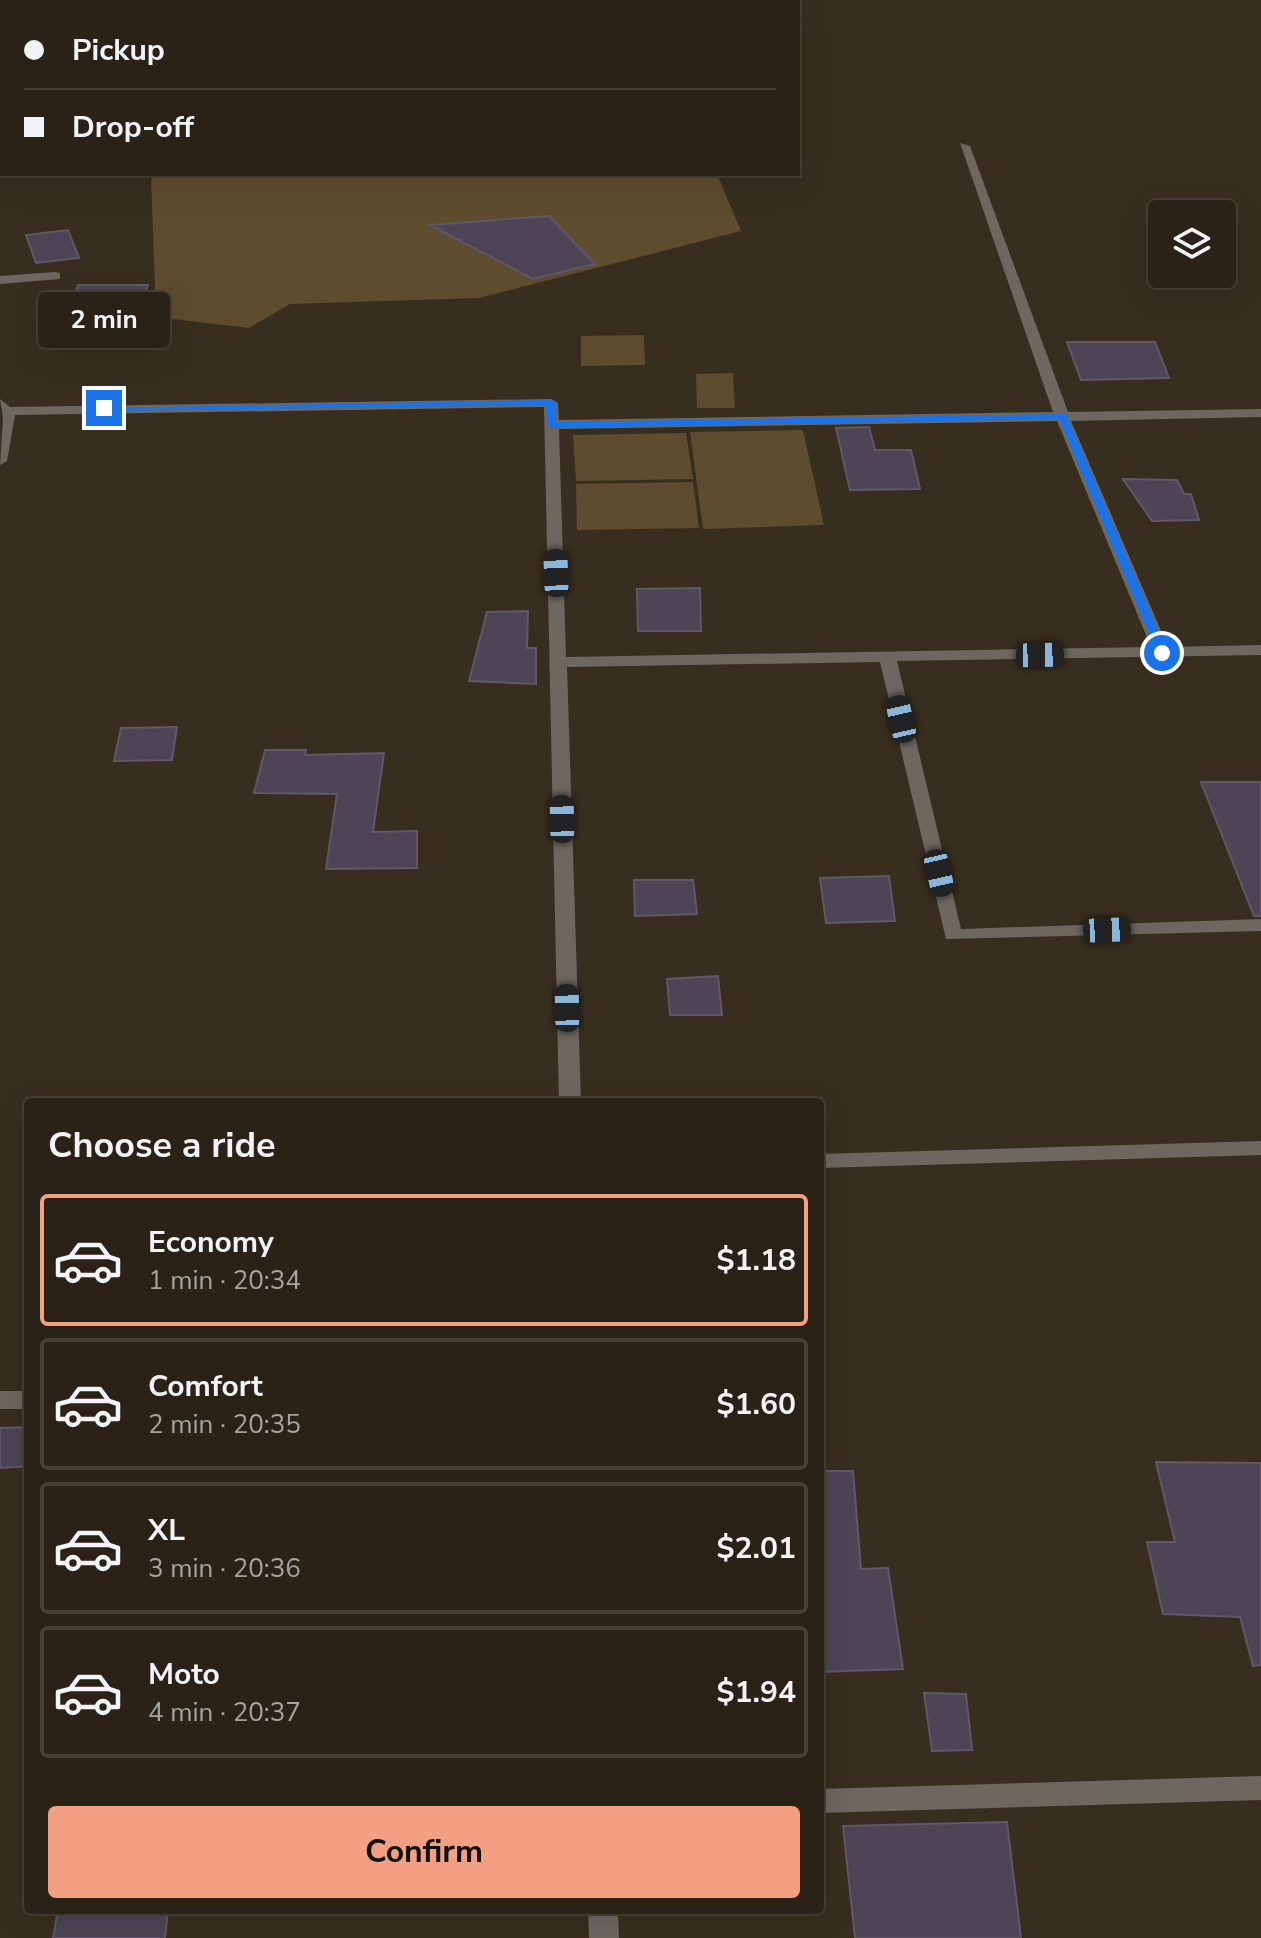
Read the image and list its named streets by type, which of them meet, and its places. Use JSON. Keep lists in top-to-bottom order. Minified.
{"page":{"banner":["Pickup","Drop-off"],"bubble":"2 min","heading":"Choose a ride","list":[{"name":"Economy","note":"1 min · 20:34","value":"$1.18"},{"name":"Comfort","note":"2 min · 20:35","value":"$1.60"},{"name":"XL","note":"3 min · 20:36","value":"$2.01"},{"name":"Moto","note":"4 min · 20:37","value":"$1.94"}],"buttons":"Confirm"}}
